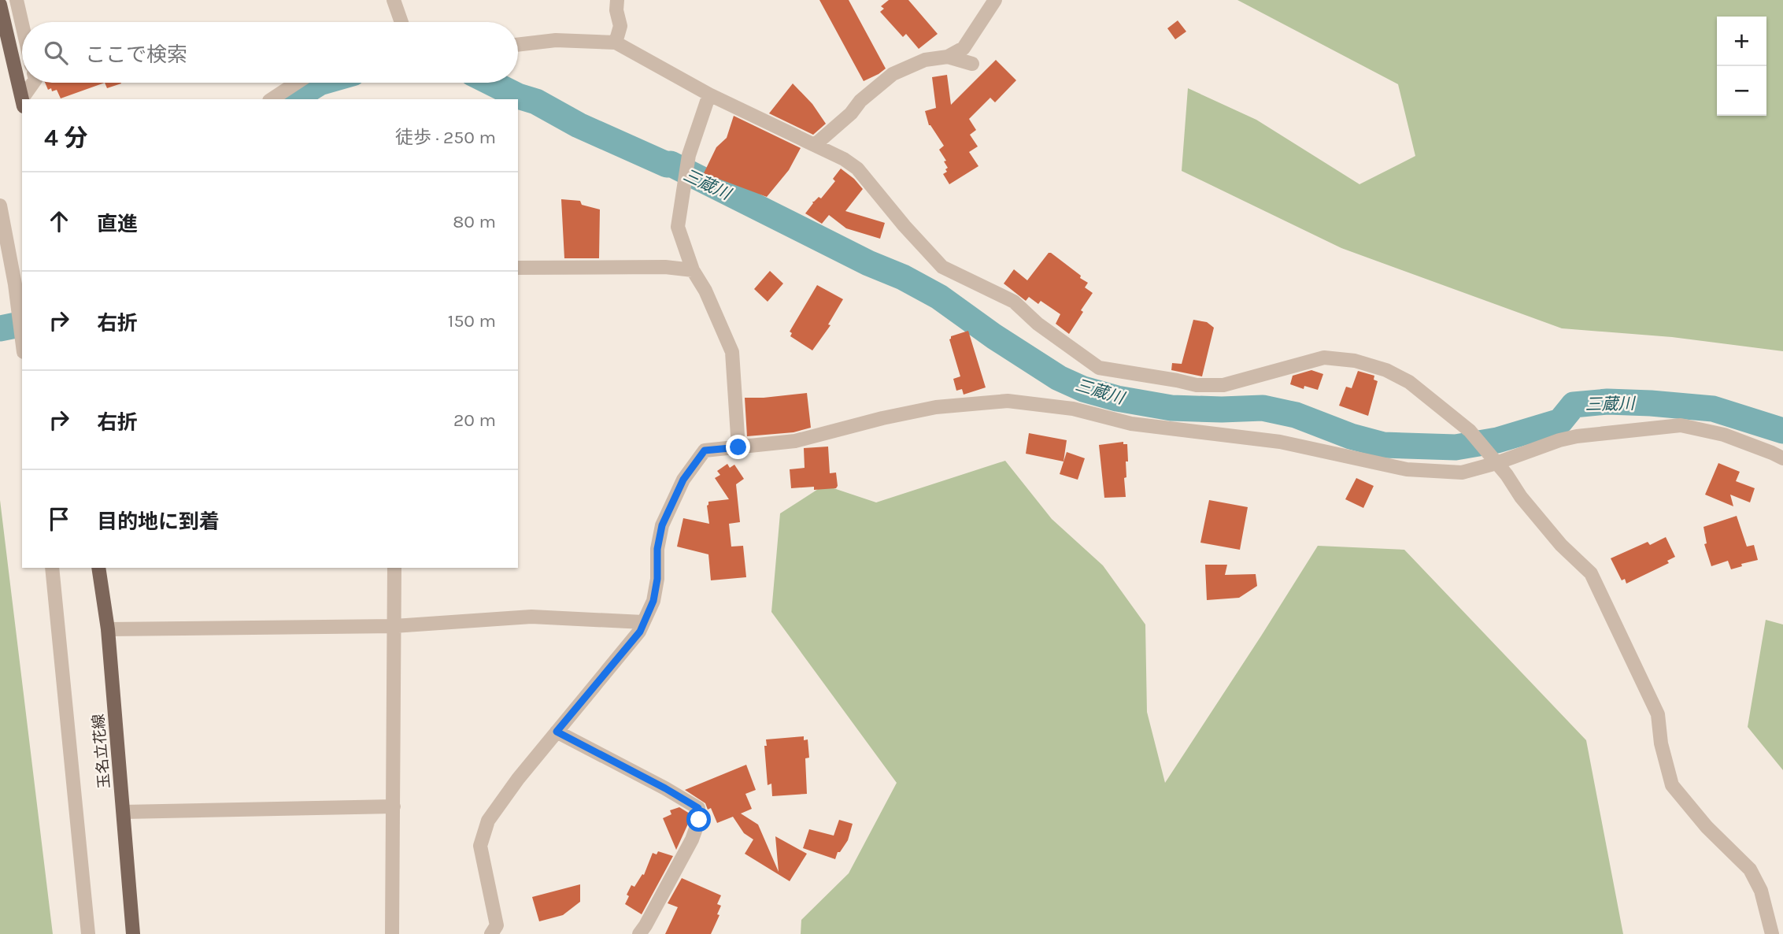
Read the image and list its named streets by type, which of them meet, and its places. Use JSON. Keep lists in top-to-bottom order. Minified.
{"streets":{"main road":["玉名立花線"]},"water":["三蔵川"],"page":{"map_buttons":["+","−"],"search":"ここで検索","heading":["4 分","徒歩 · 250 m"],"list":[["直進","80 m"],["右折","150 m"],["右折","20 m"],"目的地に到着"]}}
